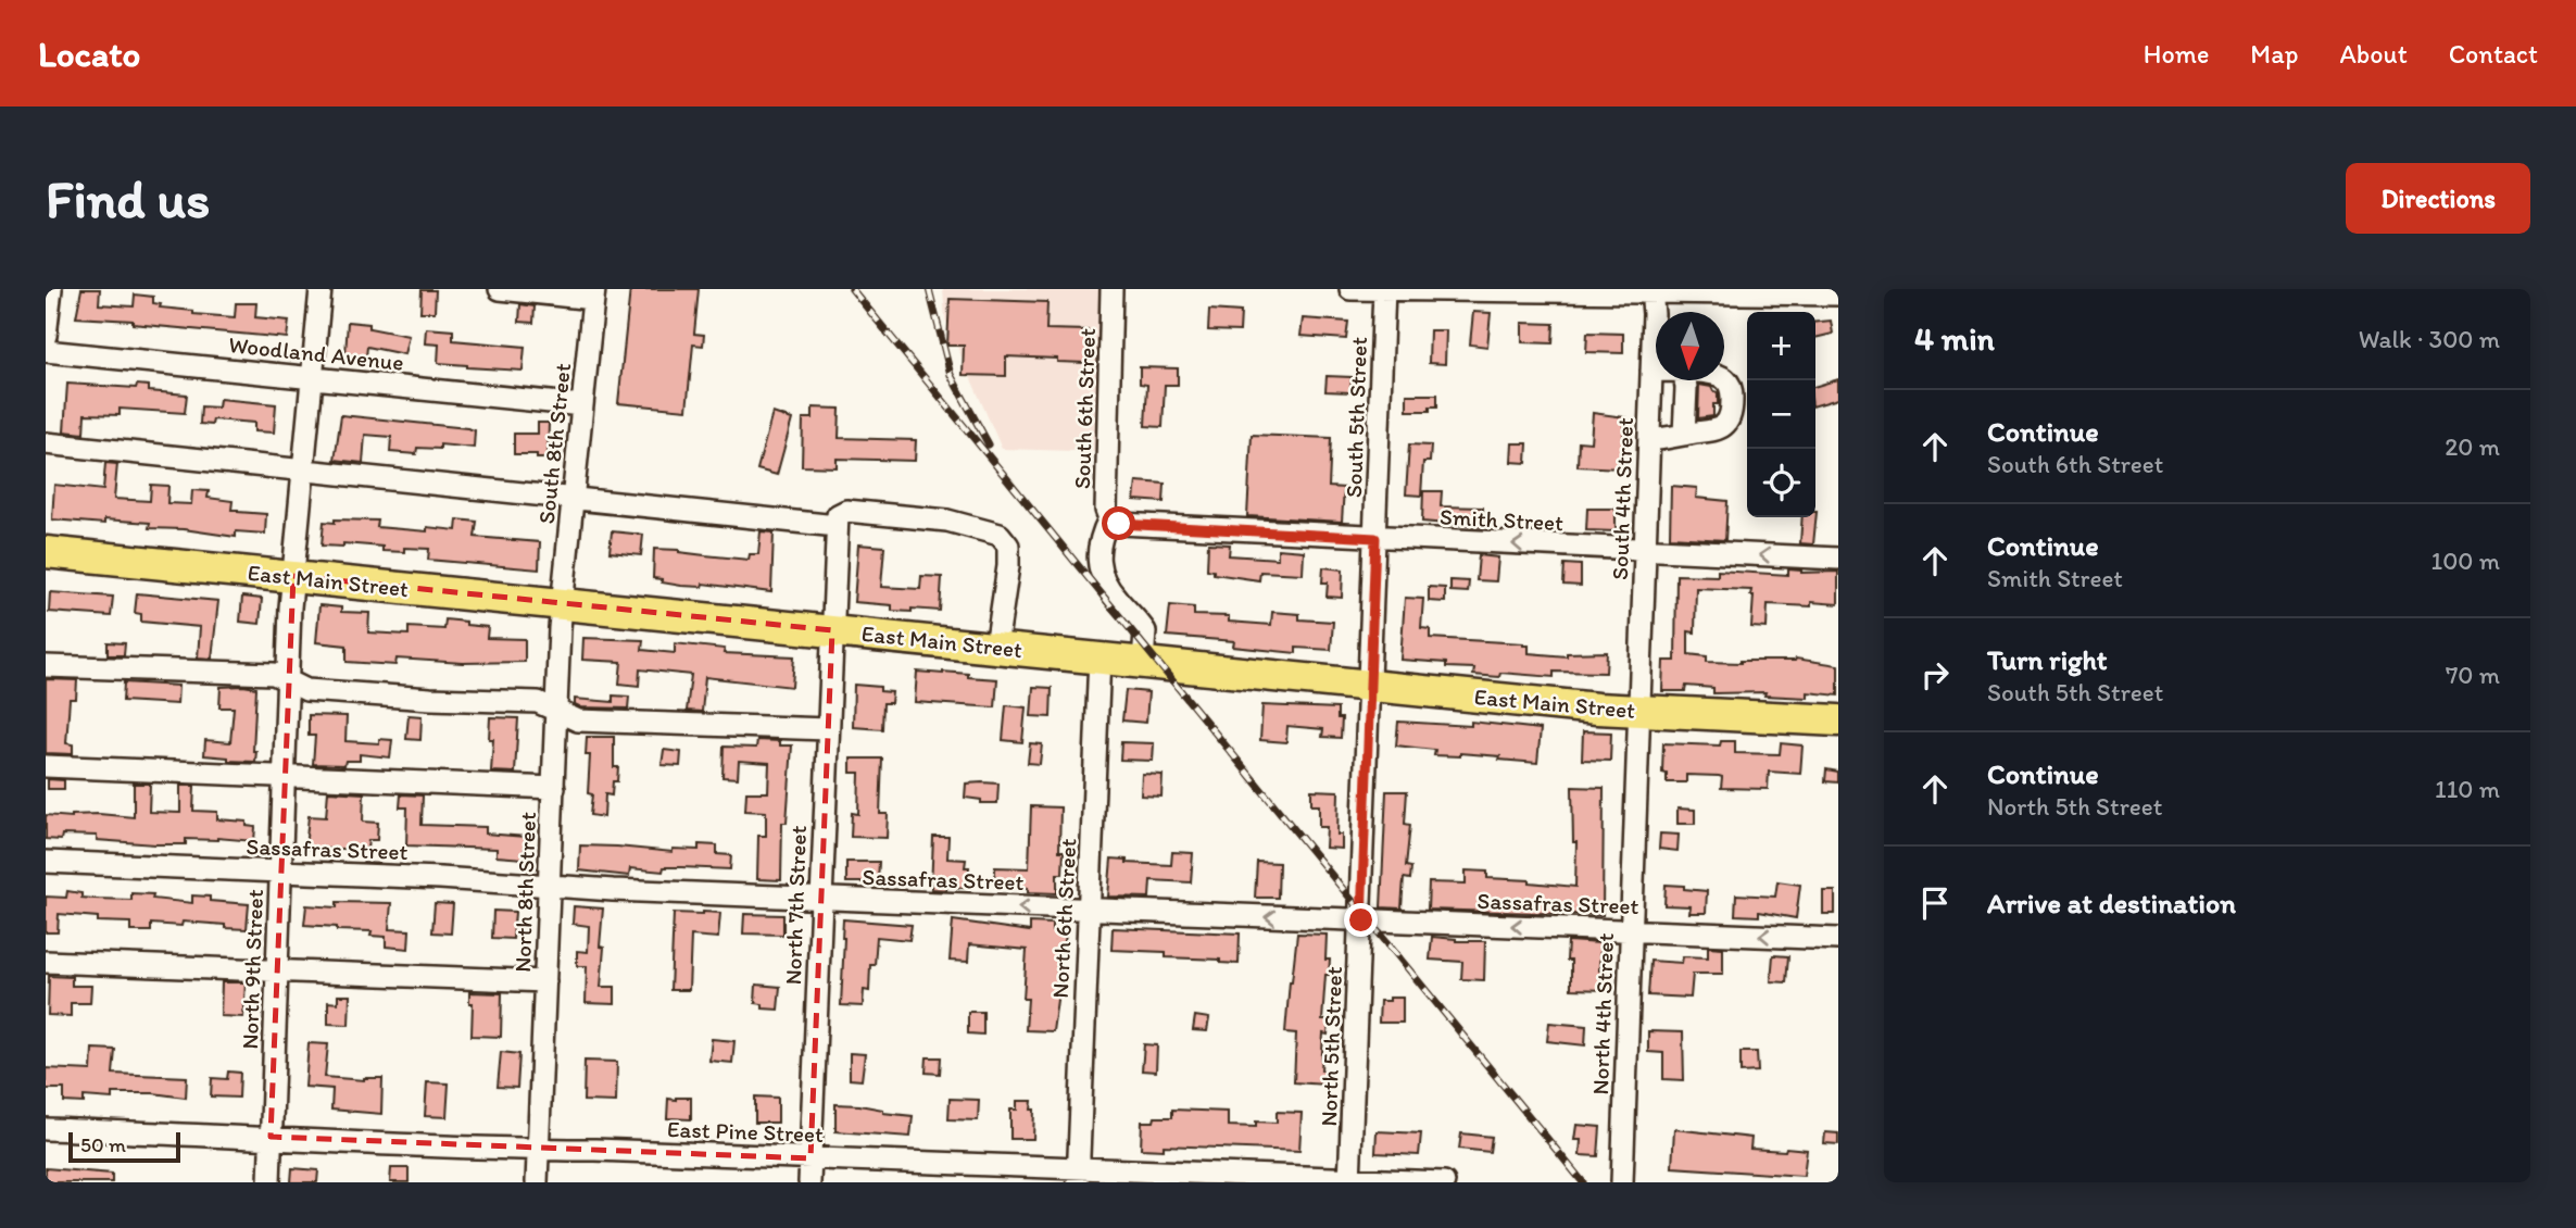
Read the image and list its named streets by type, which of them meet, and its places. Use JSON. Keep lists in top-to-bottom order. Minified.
{"streets":{"highway":["East Main Street"],"street":["Woodland Avenue","South 6th Street","South 5th Street","South 8th Street","South 4th Street","Smith Street","Sassafras Street","North 8th Street","North 7th Street","North 6th Street","North 9th Street","North 4th Street","North 5th Street","East Pine Street"]},"crossings":[["Woodland Avenue","South 8th Street"],["Woodland Avenue","North 9th Street"],["South 6th Street","Smith Street"],["South 5th Street","Smith Street"],["South 5th Street","East Main Street"],["South 5th Street","North 5th Street"],["South 8th Street","East Main Street"],["South 8th Street","North 8th Street"],["South 4th Street","Smith Street"],["South 4th Street","East Main Street"],["South 4th Street","North 4th Street"],["East Main Street","North 8th Street"],["East Main Street","North 7th Street"],["East Main Street","North 6th Street"],["East Main Street","North 9th Street"],["East Main Street","North 4th Street"],["East Main Street","North 5th Street"],["Sassafras Street","North 8th Street"],["Sassafras Street","North 7th Street"],["Sassafras Street","North 6th Street"],["Sassafras Street","North 9th Street"],["Sassafras Street","North 4th Street"],["Sassafras Street","North 5th Street"],["North 8th Street","East Pine Street"],["North 7th Street","East Pine Street"],["North 6th Street","East Pine Street"],["North 9th Street","East Pine Street"],["North 5th Street","East Pine Street"]],"one_way":["Smith Street","Sassafras Street"],"scale_bar":"50 m","north":"bottom","page":{"header":"Locato","nav":["Home","Map","About","Contact"],"buttons":"Directions","title":"Find us","heading":["4 min","Walk · 300 m"],"map_buttons":["+","−"],"list":[["Continue","South 6th Street","20 m"],["Continue","Smith Street","100 m"],["Turn right","South 5th Street","70 m"],["Continue","North 5th Street","110 m"],"Arrive at destination"],"scale":"50 m"}}
